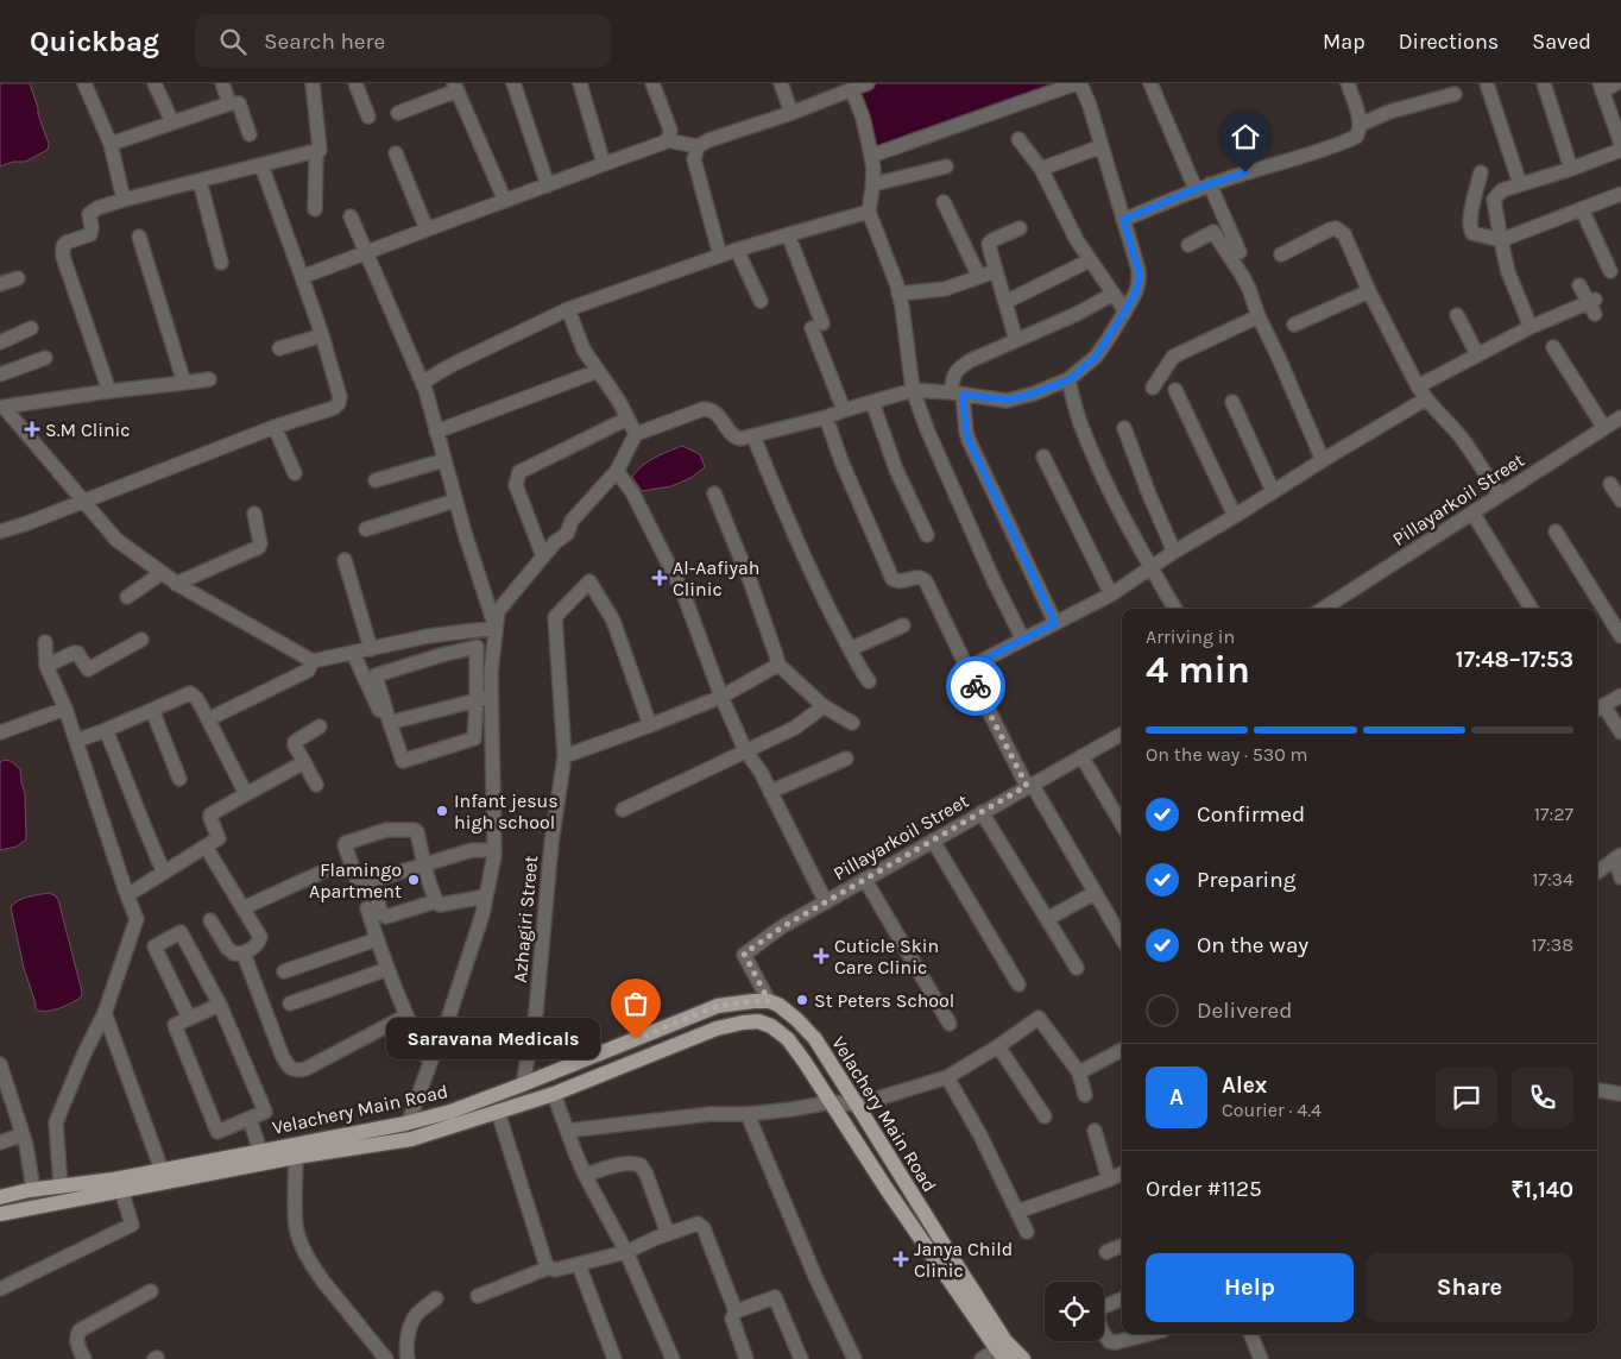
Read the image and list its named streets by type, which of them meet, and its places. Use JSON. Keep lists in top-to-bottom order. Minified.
{"streets":{"main road":["Velachery Main Road"],"street":["Pillayarkoil Street","Azhagiri Street"]},"crossings":[["Pillayarkoil Street","Velachery Main Road"],["Azhagiri Street","Velachery Main Road"]],"places":{"health":["S.M Clinic","Al-Aafiyah Clinic","Cuticle Skin Care Clinic","Janya Child Clinic"],"other":["Infant jesus high school","Flamingo Apartment","St Peters School","Saravana Medicals"]},"page":{"header":"Quickbag","search":"Search here","nav":["Map","Directions","Saved"],"heading":["4 min","Arriving in","17:48–17:53"],"panel":["Alex","Courier · 4.4","Order #1125","₹1,140"],"bar":"On the way · 530 m","list":[["Confirmed","17:27"],["Preparing","17:34"],["On the way","17:38"],"Delivered"],"bubble":"Saravana Medicals","round":"A","buttons":["Help","Share"]}}
